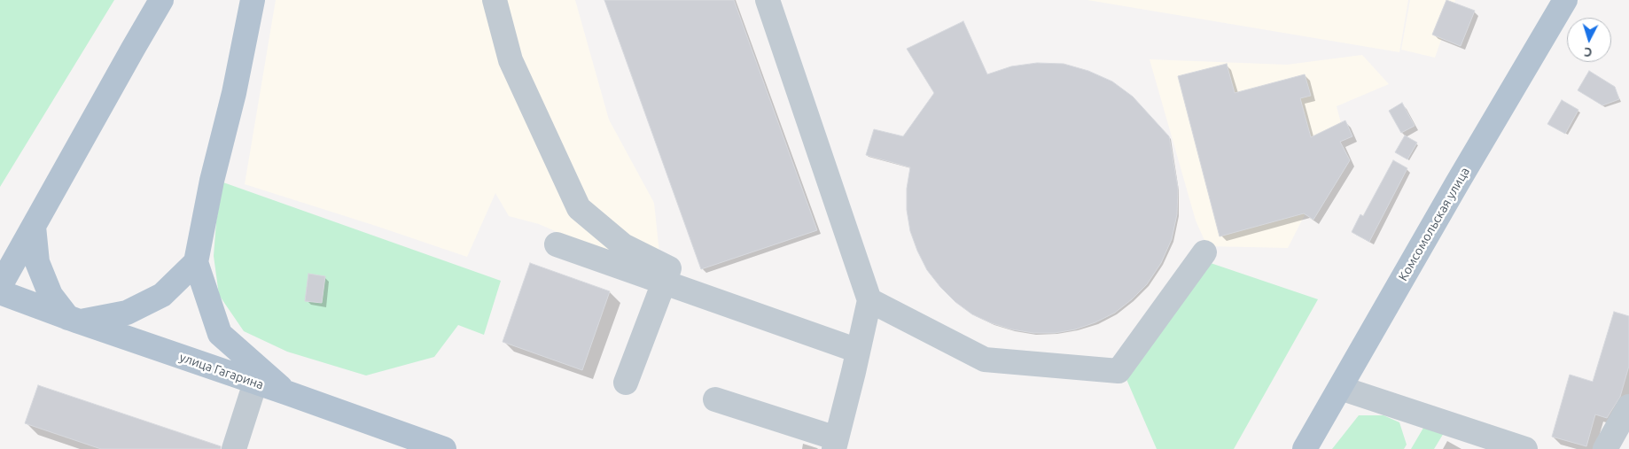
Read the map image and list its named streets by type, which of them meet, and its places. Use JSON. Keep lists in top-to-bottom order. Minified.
{"streets":{"main road":["Комсомольская улица","улица Гагарина"]},"north":"bottom"}
